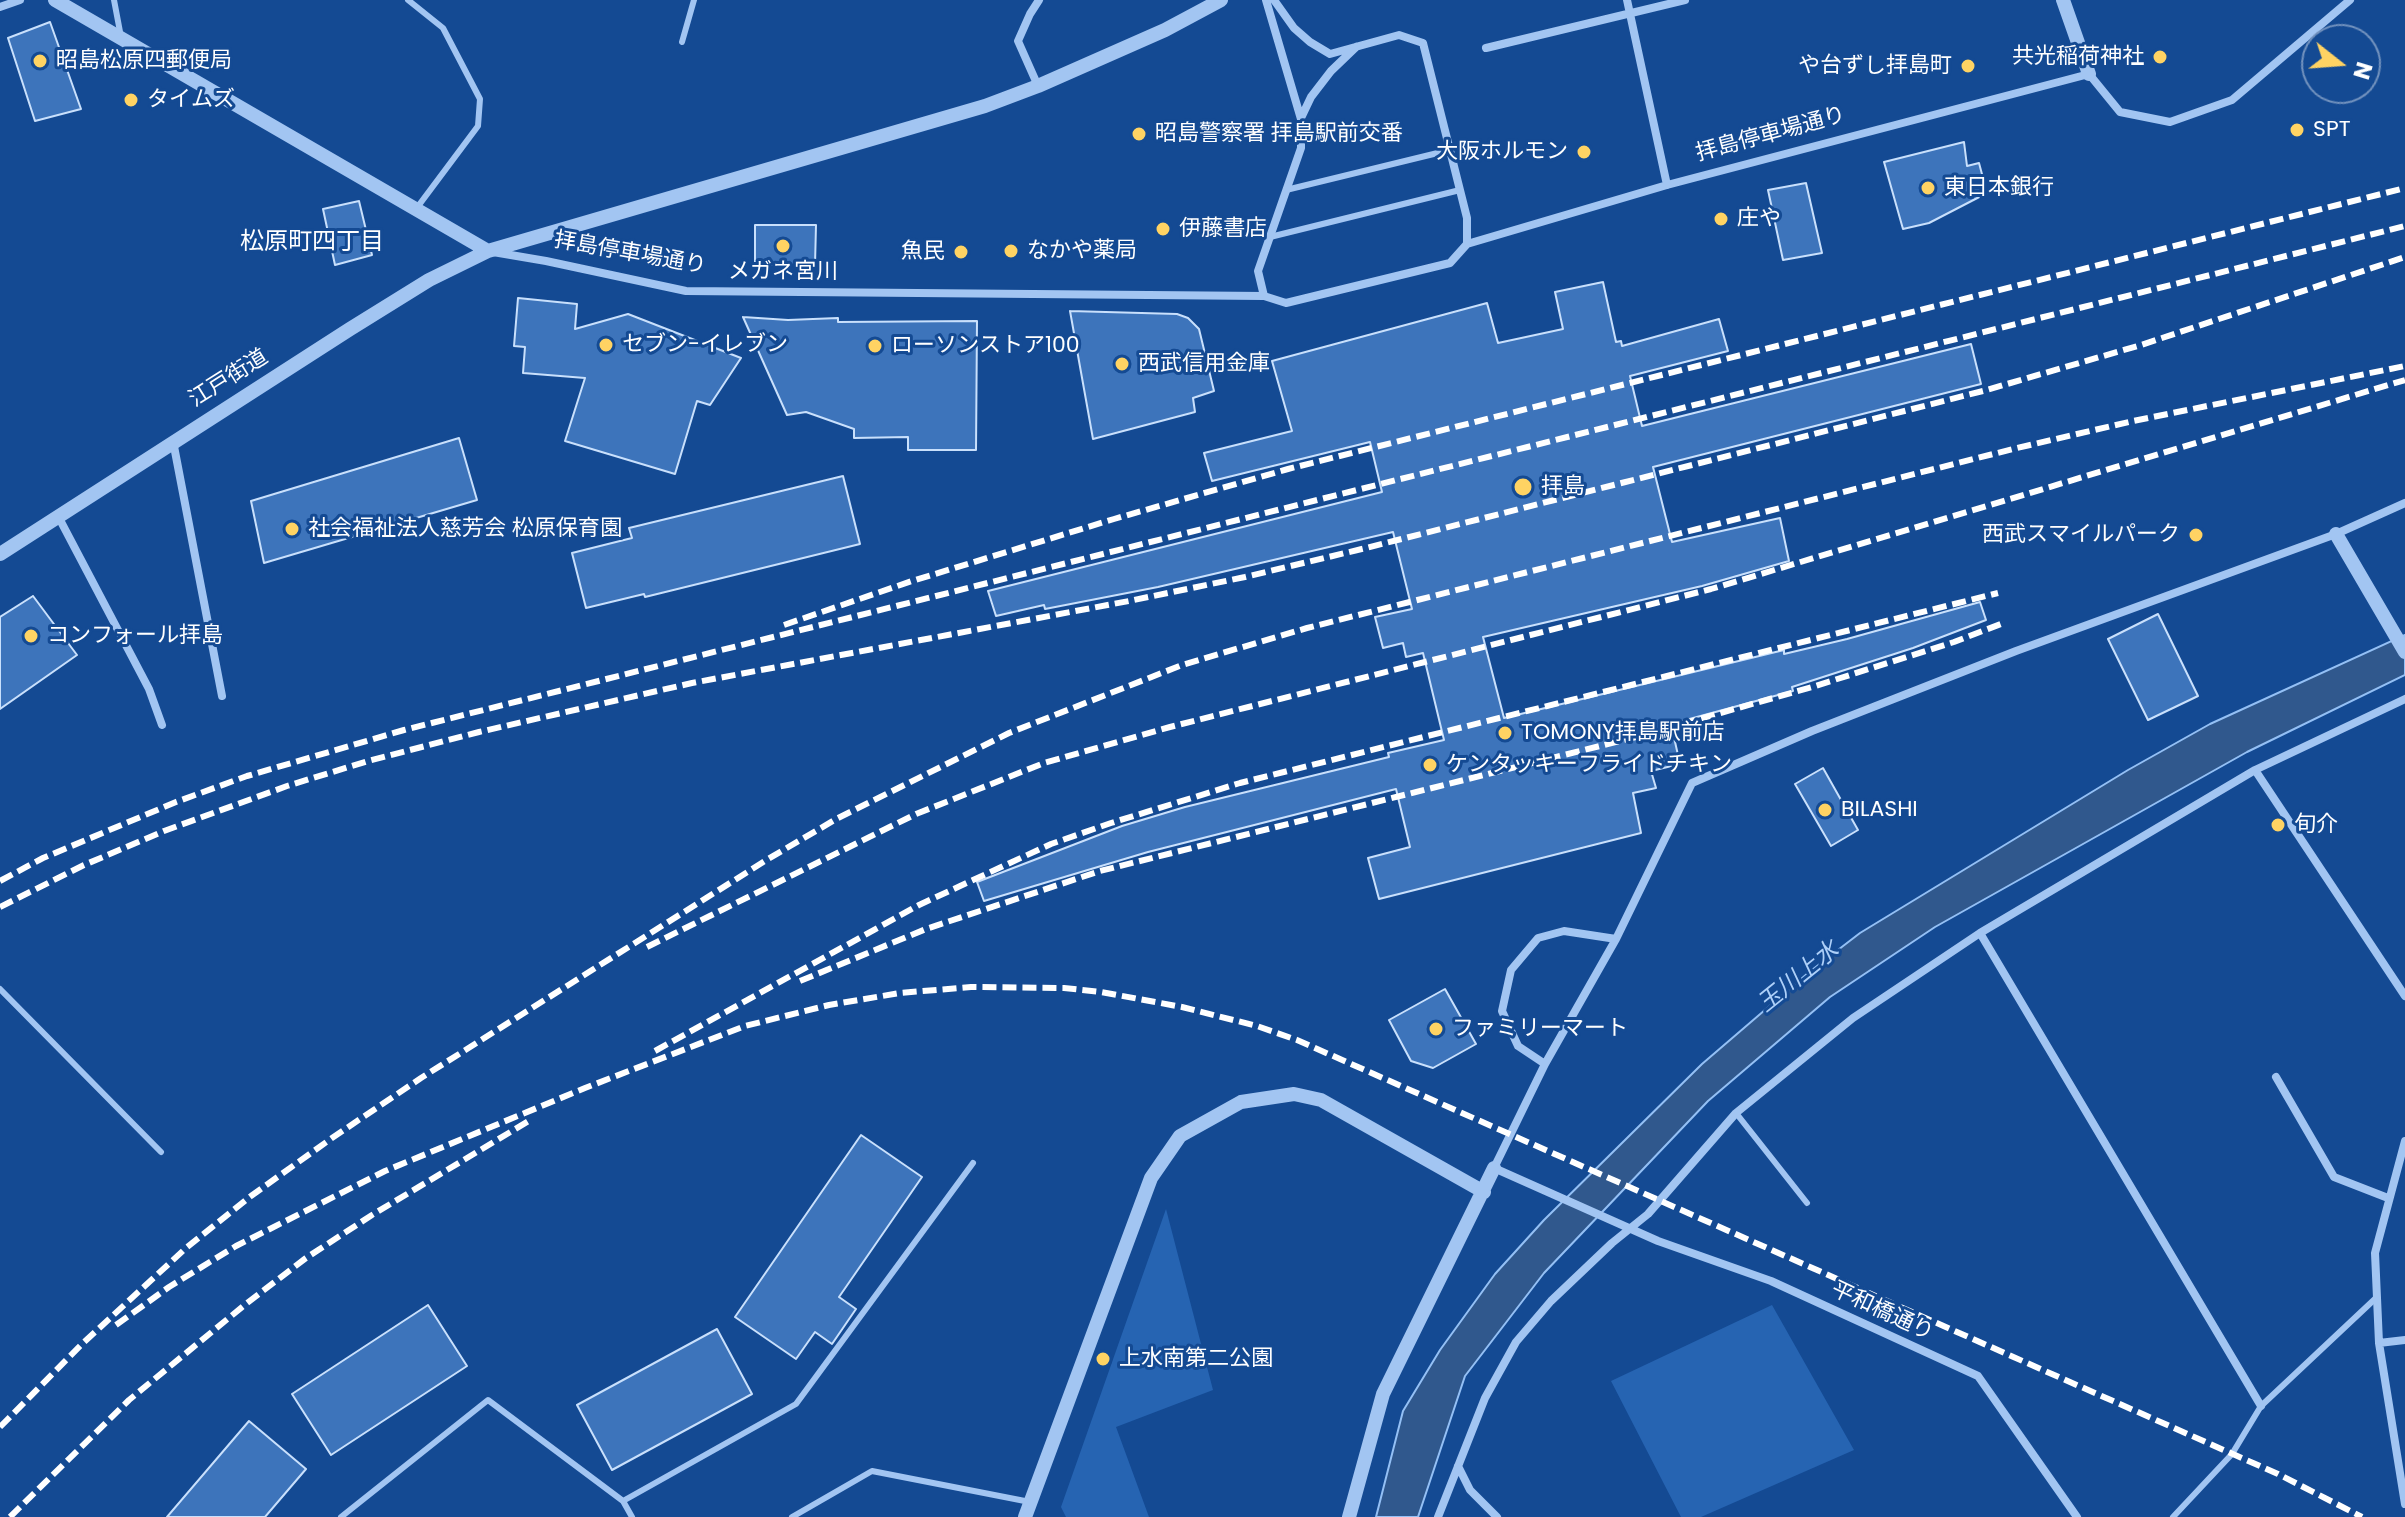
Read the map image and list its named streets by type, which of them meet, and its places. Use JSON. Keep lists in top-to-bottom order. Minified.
{"streets":{"street":["拝島停車場通り","江戸街道","平和橋通り"]},"crossings":[["拝島停車場通り","江戸街道"]],"districts":["松原町四丁目"],"water":["玉川上水"],"places":["共光稲荷神社","昭島松原四郵便局","や台ずし拝島町","タイムズ","SPT","昭島警察署 拝島駅前交番","大阪ホルモン","東日本銀行","庄や","伊藤書店","メガネ宮川","なかや薬局","魚民","セブン-イレブン","ローソンストア100","西武信用金庫","拝島","社会福祉法人慈芳会 松原保育園","西武スマイルパーク","コンフォール拝島","TOMONY拝島駅前店","ケンタッキーフライドチキン","BILASHI","旬介","ファミリーマート","上水南第二公園"],"north":"right"}
